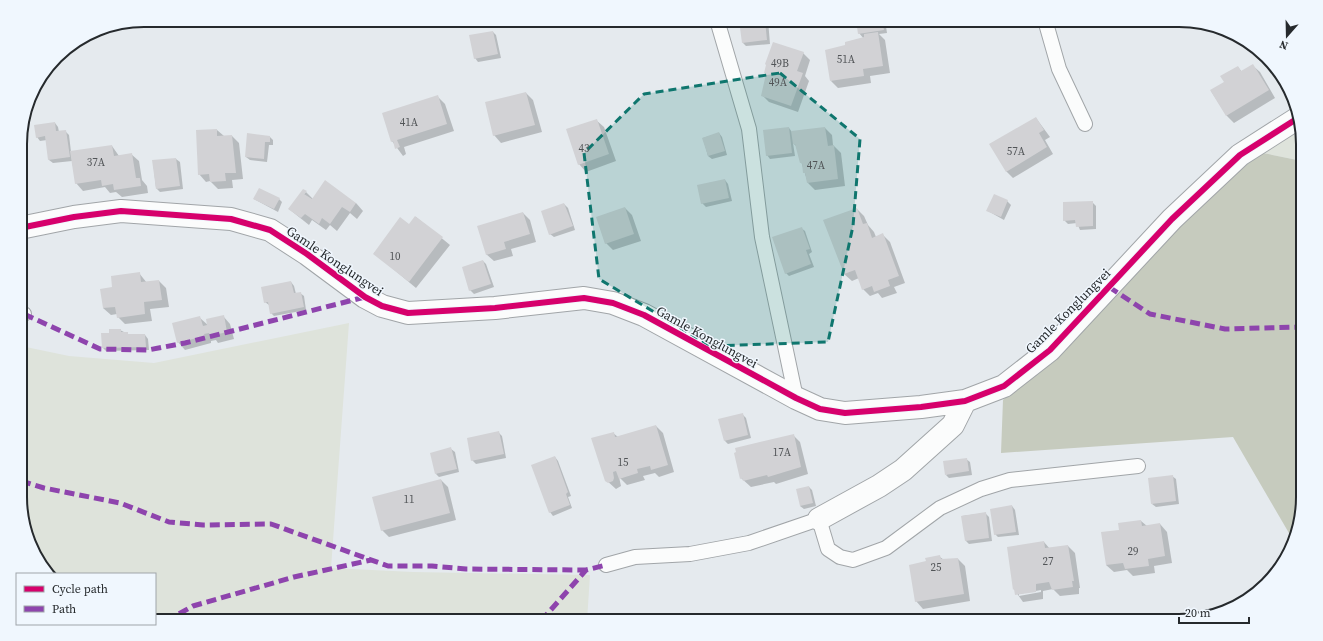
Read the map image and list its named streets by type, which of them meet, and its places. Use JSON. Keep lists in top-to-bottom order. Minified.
{"streets":{"street":["Gamle Konglungvei"]},"house_numbers":["51A","49B","49A","41A","43","57A","37A","47A","10","17A","15","11","29","27","25"],"legend":["Cycle path","Path"],"scale_bar":"20 m","north":"bottom"}
